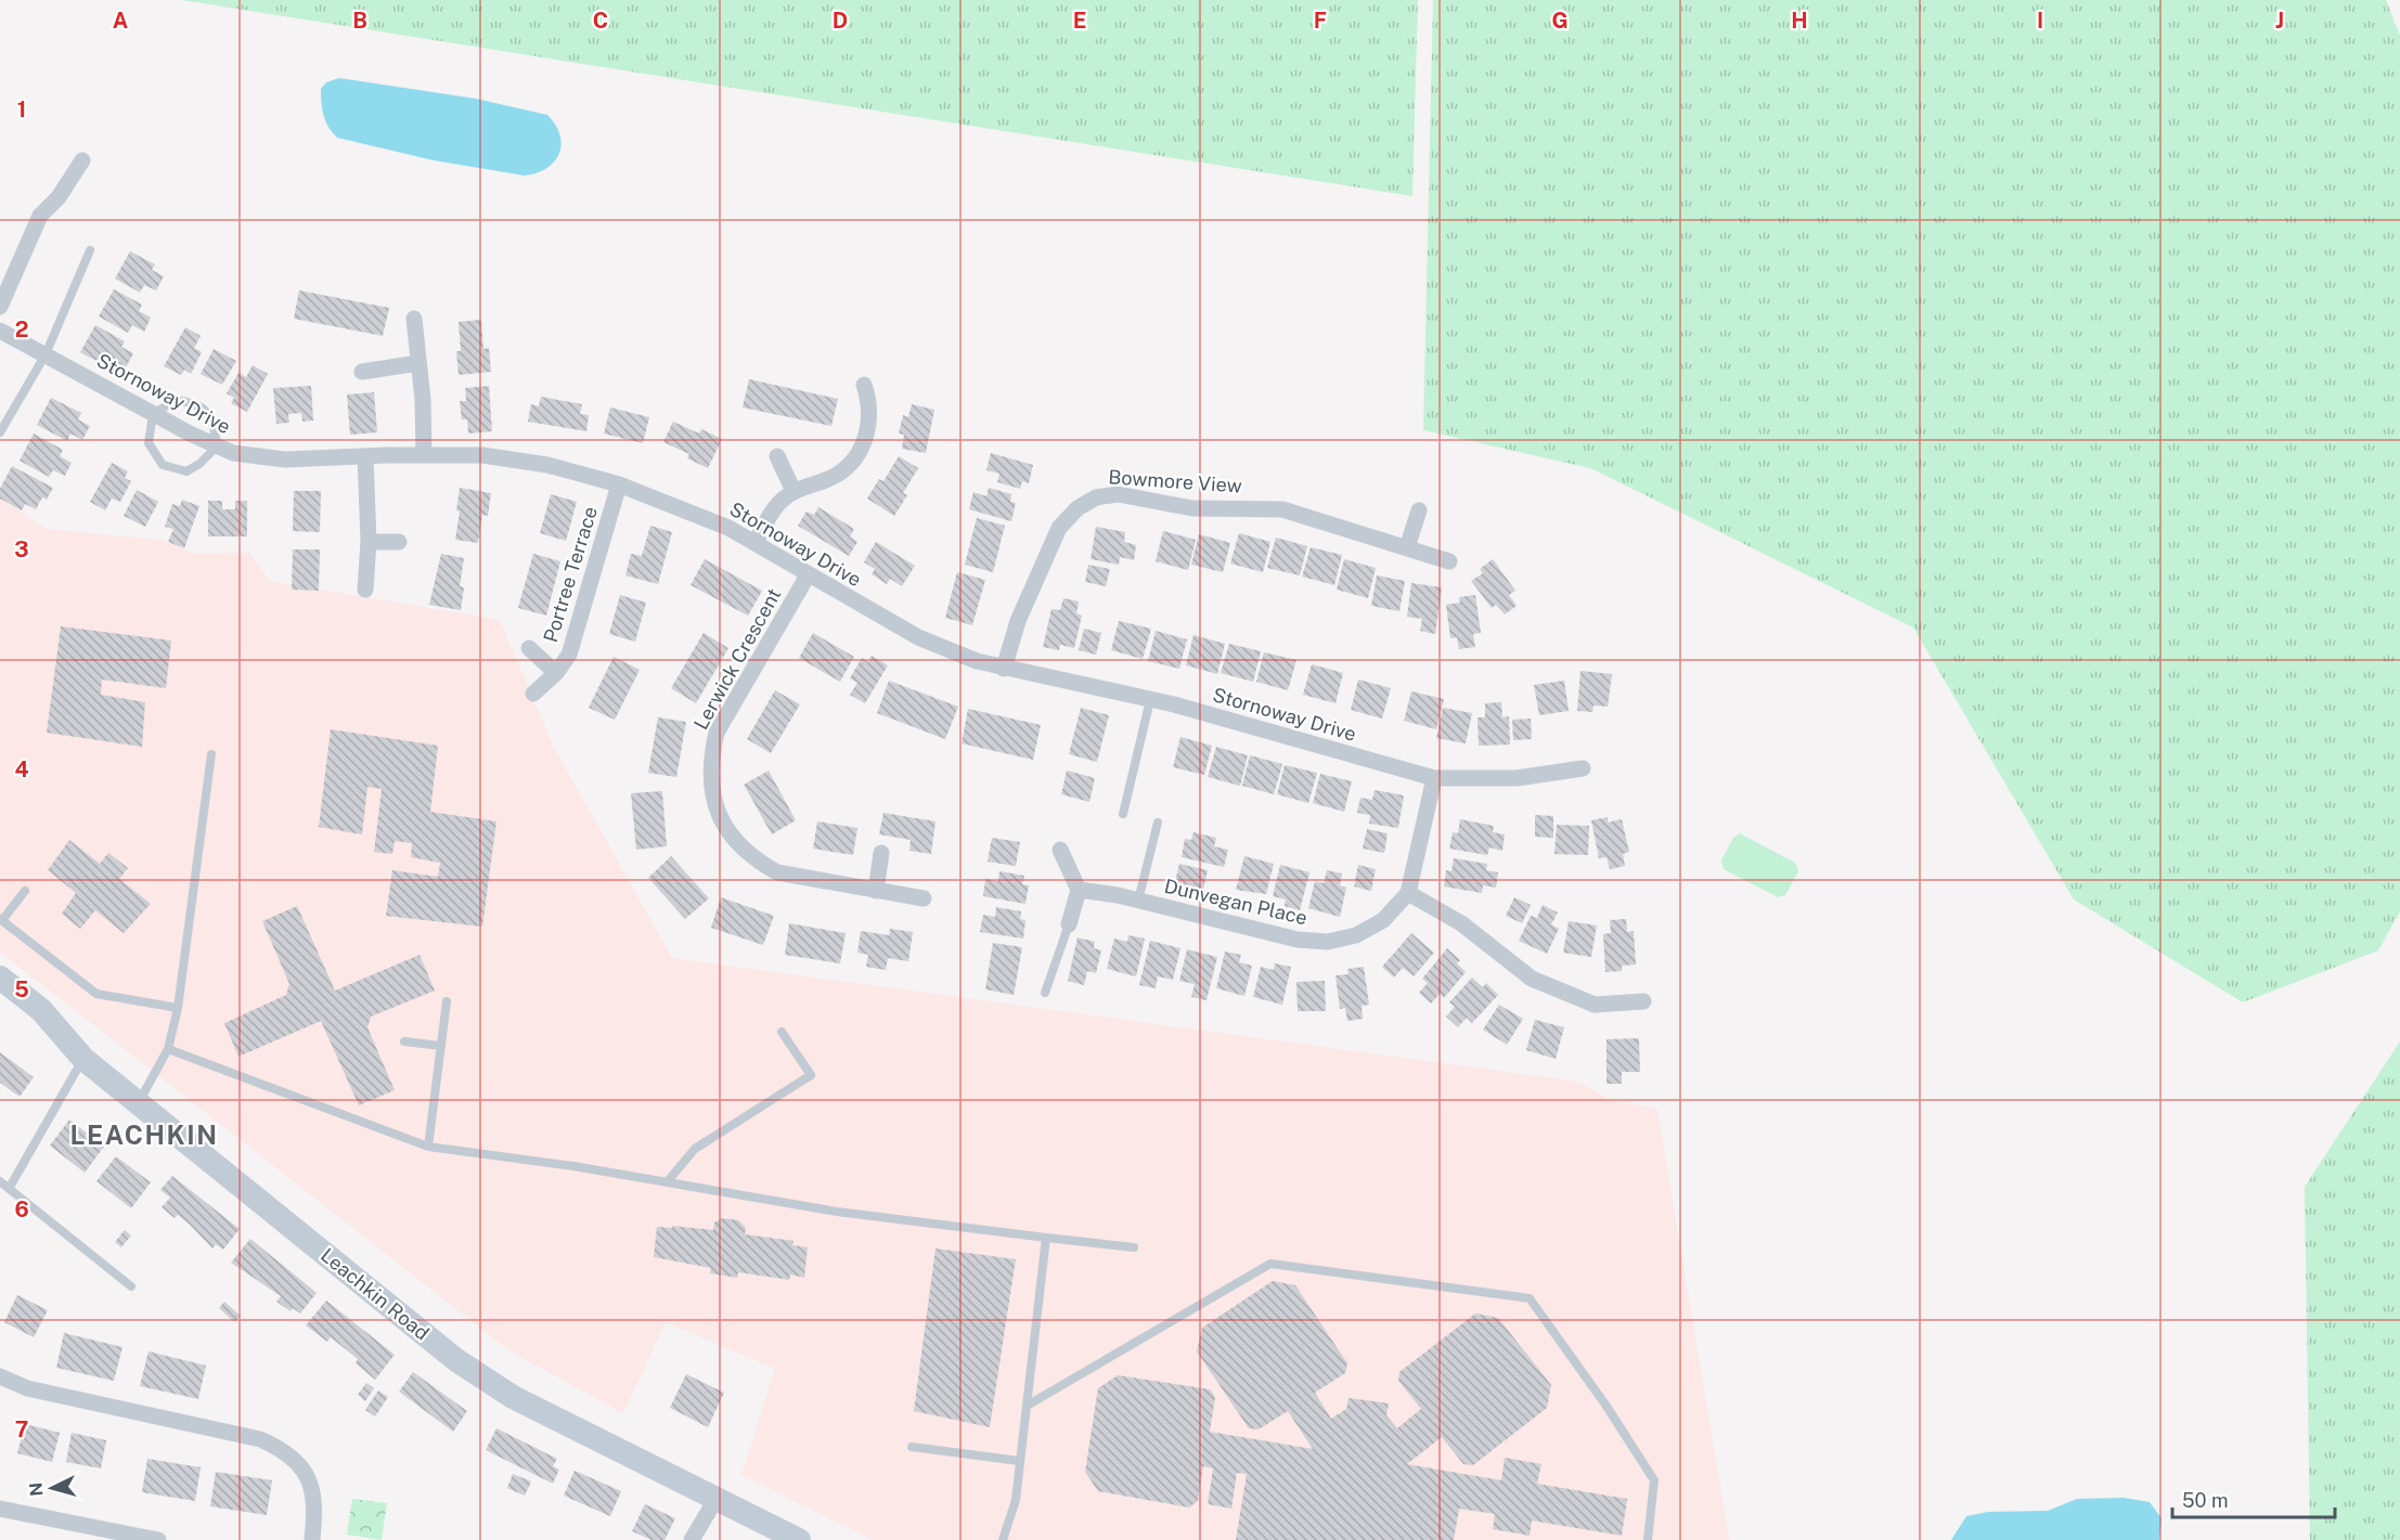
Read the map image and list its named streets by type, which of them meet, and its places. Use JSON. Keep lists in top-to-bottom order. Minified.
{"streets":{"street":["Stornoway Drive","Bowmore View","Portree Terrace","Lerwick Crescent","Dunvegan Place","Leachkin Road"]},"crossings":[["Stornoway Drive","Bowmore View"],["Stornoway Drive","Portree Terrace"],["Stornoway Drive","Lerwick Crescent"]],"districts":["LEACHKIN"],"scale_bar":"50 m","north":"left","grid":{"columns":["A","B","C","D","E","F","G","H","I","J"],"rows":["1","2","3","4","5","6","7"]}}
